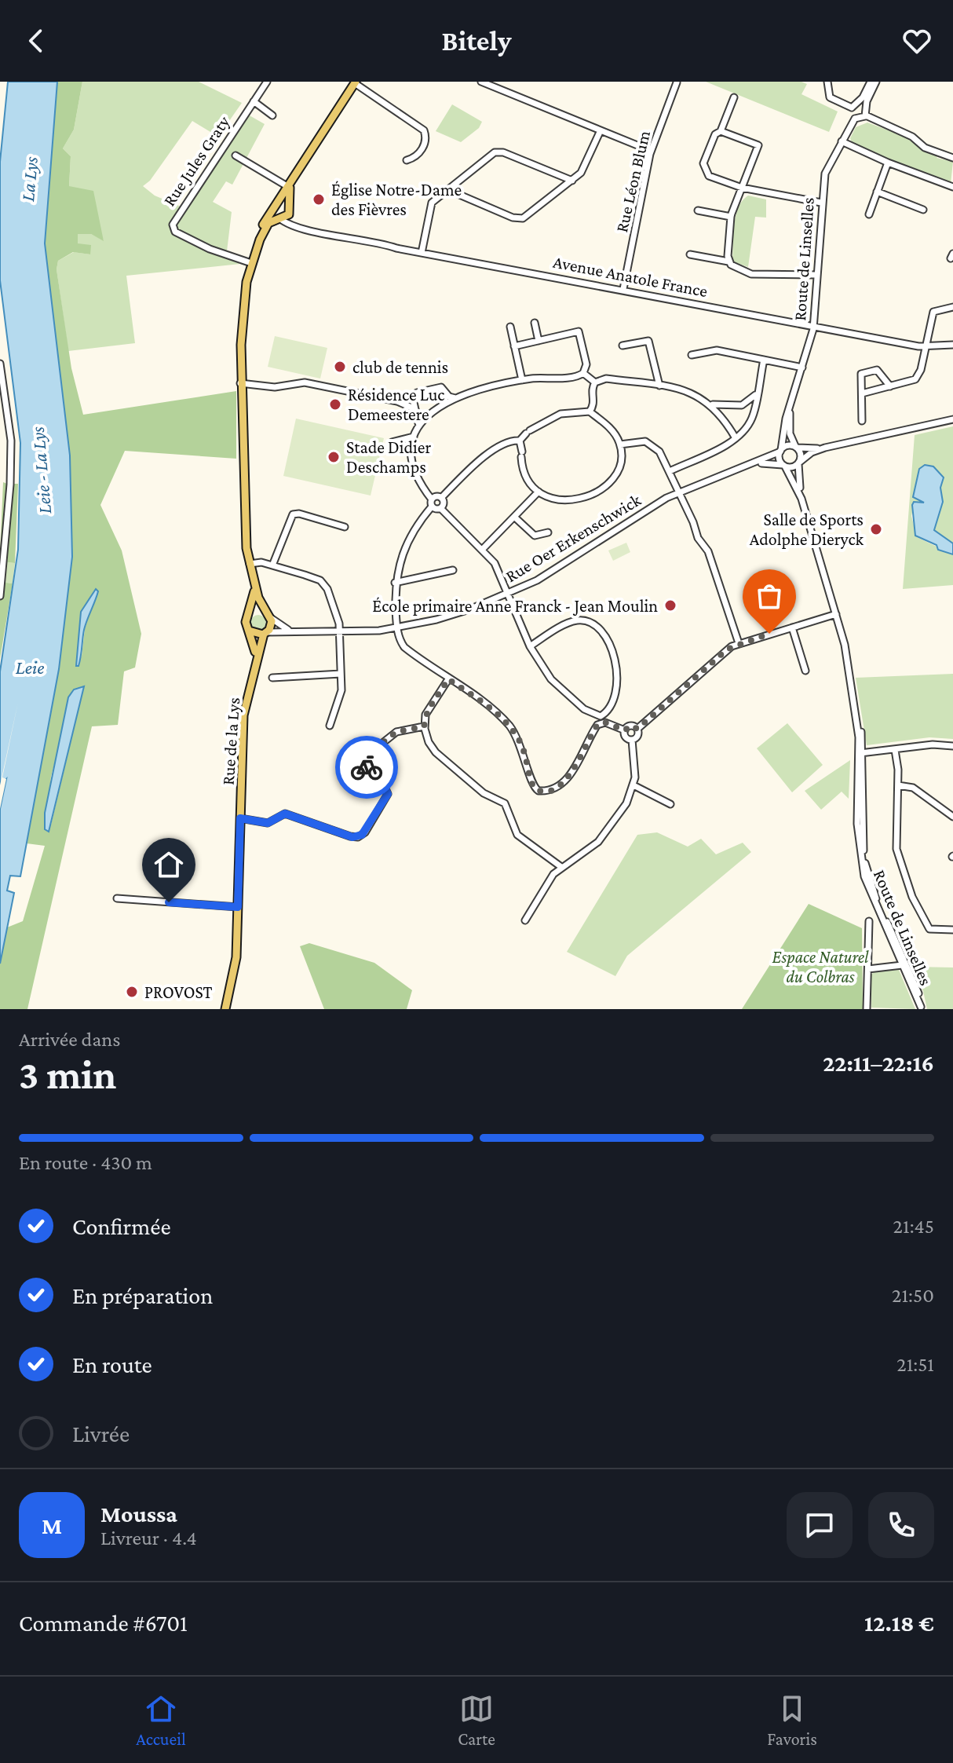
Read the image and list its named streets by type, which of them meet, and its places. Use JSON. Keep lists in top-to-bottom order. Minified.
{"streets":{"main road":["Rue de la Lys"],"street":["Rue Jules Graty","Rue Léon Blum","Route de Linselles","Avenue Anatole France","Rue Oer Erkenschwick"]},"crossings":[["Rue Léon Blum","Avenue Anatole France"],["Route de Linselles","Avenue Anatole France"],["Route de Linselles","Rue Oer Erkenschwick"],["Rue Oer Erkenschwick","Rue de la Lys"]],"water":["La Lys","Leie - La Lys","Leie"],"parks":["Espace Naturel du Colbras"],"places":["Église Notre-Dame des Fièvres","club de tennis","Résidence Luc Demeestere","Stade Didier Deschamps","Salle de Sports Adolphe Dieryck","École primaire Anne Franck - Jean Moulin","PROVOST"],"page":{"header":"Bitely","heading":["3 min","Arrivée dans","22:11–22:16"],"panel":["Moussa","Livreur · 4.4","Commande #6701","12.18 €"],"bar":"En route · 430 m","list":[["Confirmée","21:45"],["En préparation","21:50"],["En route","21:51"],"Livrée"],"round":"M","tabs":["Accueil","Carte","Favoris"]}}
